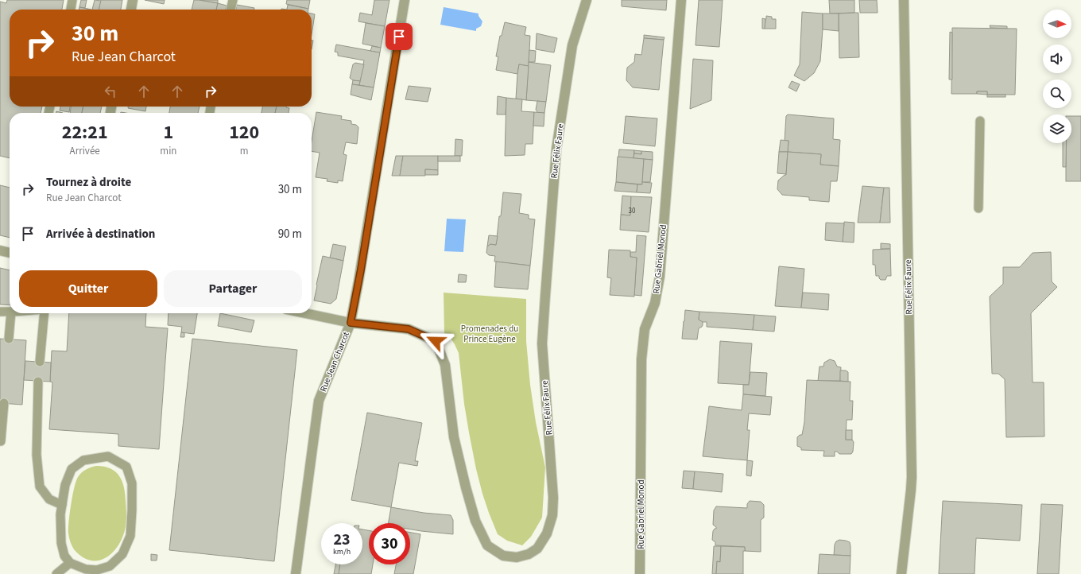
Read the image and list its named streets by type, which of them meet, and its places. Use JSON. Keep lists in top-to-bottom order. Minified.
{"streets":{"street":["Rue Félix Faure","Rue Gabriel Monod","Rue Jean Charcot"]},"crossings":[["Rue Félix Faure","Rue Jean Charcot"]],"parks":["Promenades du Prince Eugène"],"house_numbers":["30"],"north":"right","page":{"turn":["30 m","Rue Jean Charcot"],"eta":["22:21","Arrivée","1","min","120","m"],"list":[{"name":"Tournez à droite","note":"Rue Jean Charcot","value":"30 m"},{"name":"Arrivée à destination","value":"90 m"}],"buttons":["Quitter","Partager"],"speed":"23 km/h","limit":"30"}}
